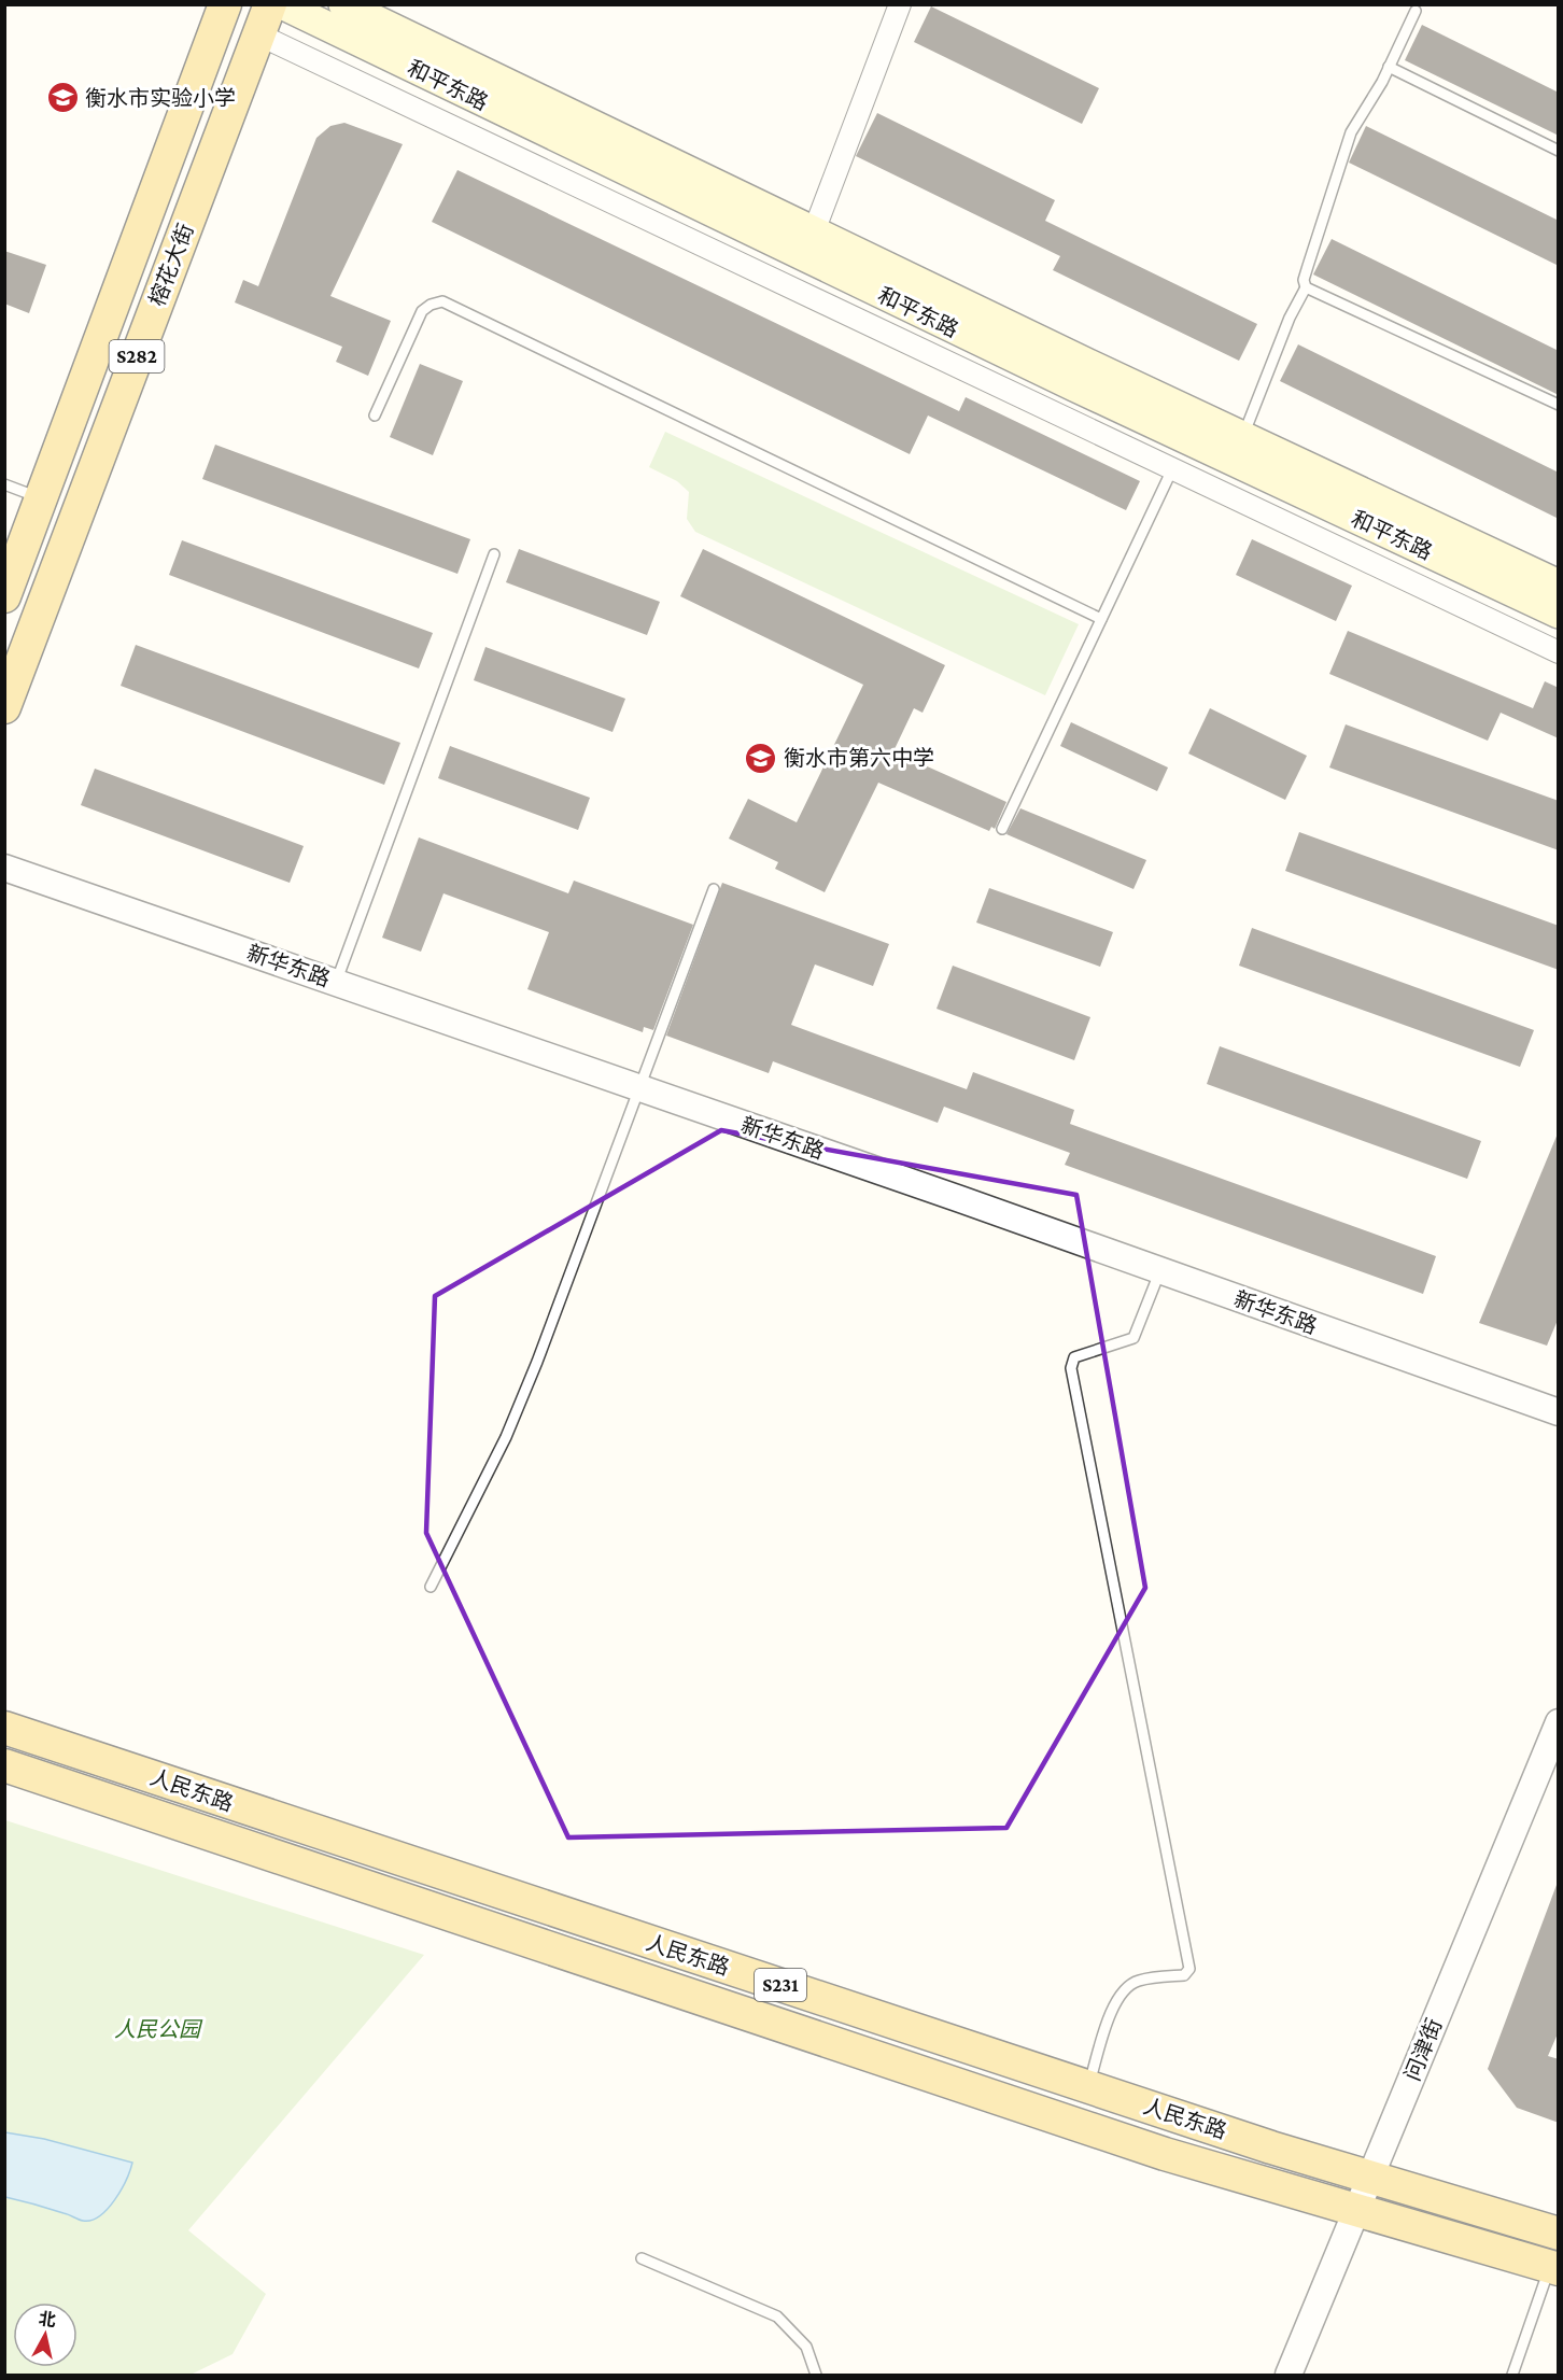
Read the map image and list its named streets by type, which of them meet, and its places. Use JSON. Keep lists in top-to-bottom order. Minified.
{"streets":{"main road":["和平东路","榕花大街","S282","人民东路","S231"],"street":["新华东路","问津街"]},"crossings":[["人民东路","问津街"]],"parks":["人民公园"],"places":{"school or university":["衡水市实验小学","衡水市第六中学"]},"north":"top"}
